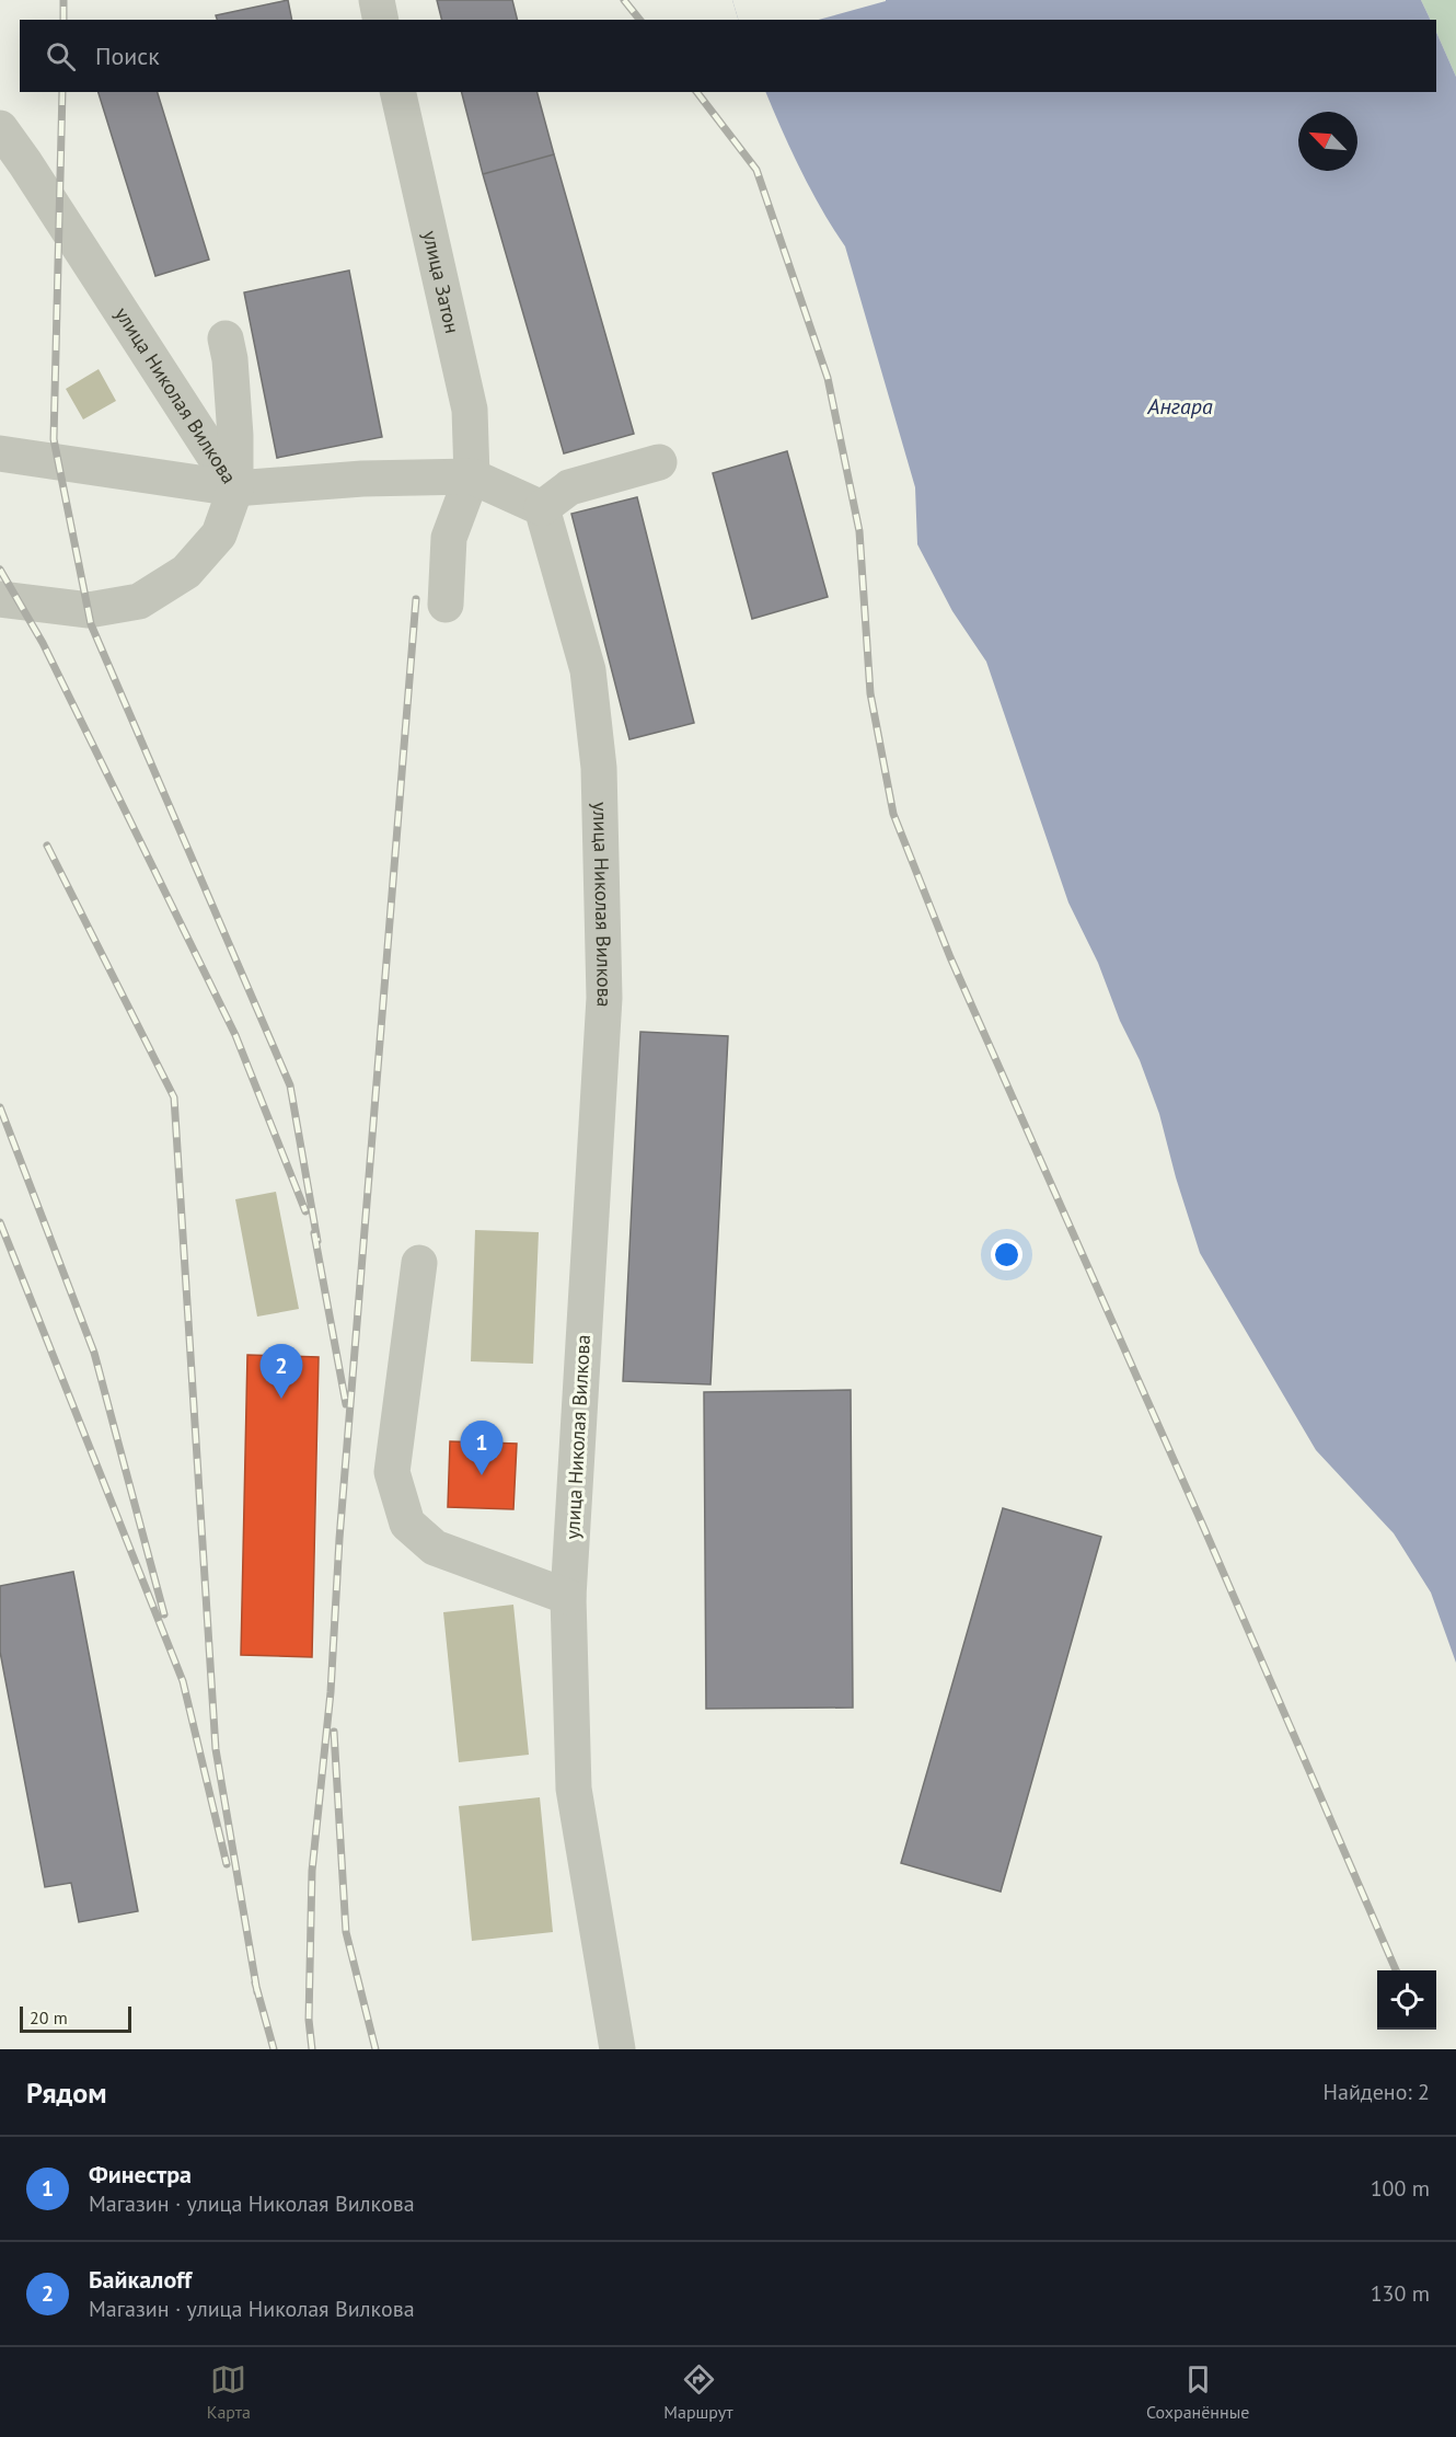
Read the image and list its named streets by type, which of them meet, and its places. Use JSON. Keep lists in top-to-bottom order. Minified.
{"streets":{"street":["улица Затон","улица Николая Вилкова"]},"crossings":[["улица Затон","улица Николая Вилкова"]],"water":["Ангара"],"scale_bar":"20 m","north":"top left","page":{"search":"Поиск","pins":["2","1"],"scale":"20 m","heading":["Рядом","Найдено: 2"],"list":[{"mark":"1","name":"Финестра","note":"Магазин · улица Николая Вилкова","value":"100 m"},{"mark":"2","name":"Байкалoff","note":"Магазин · улица Николая Вилкова","value":"130 m"}],"nav":["Карта","Маршрут","Сохранённые"]}}
